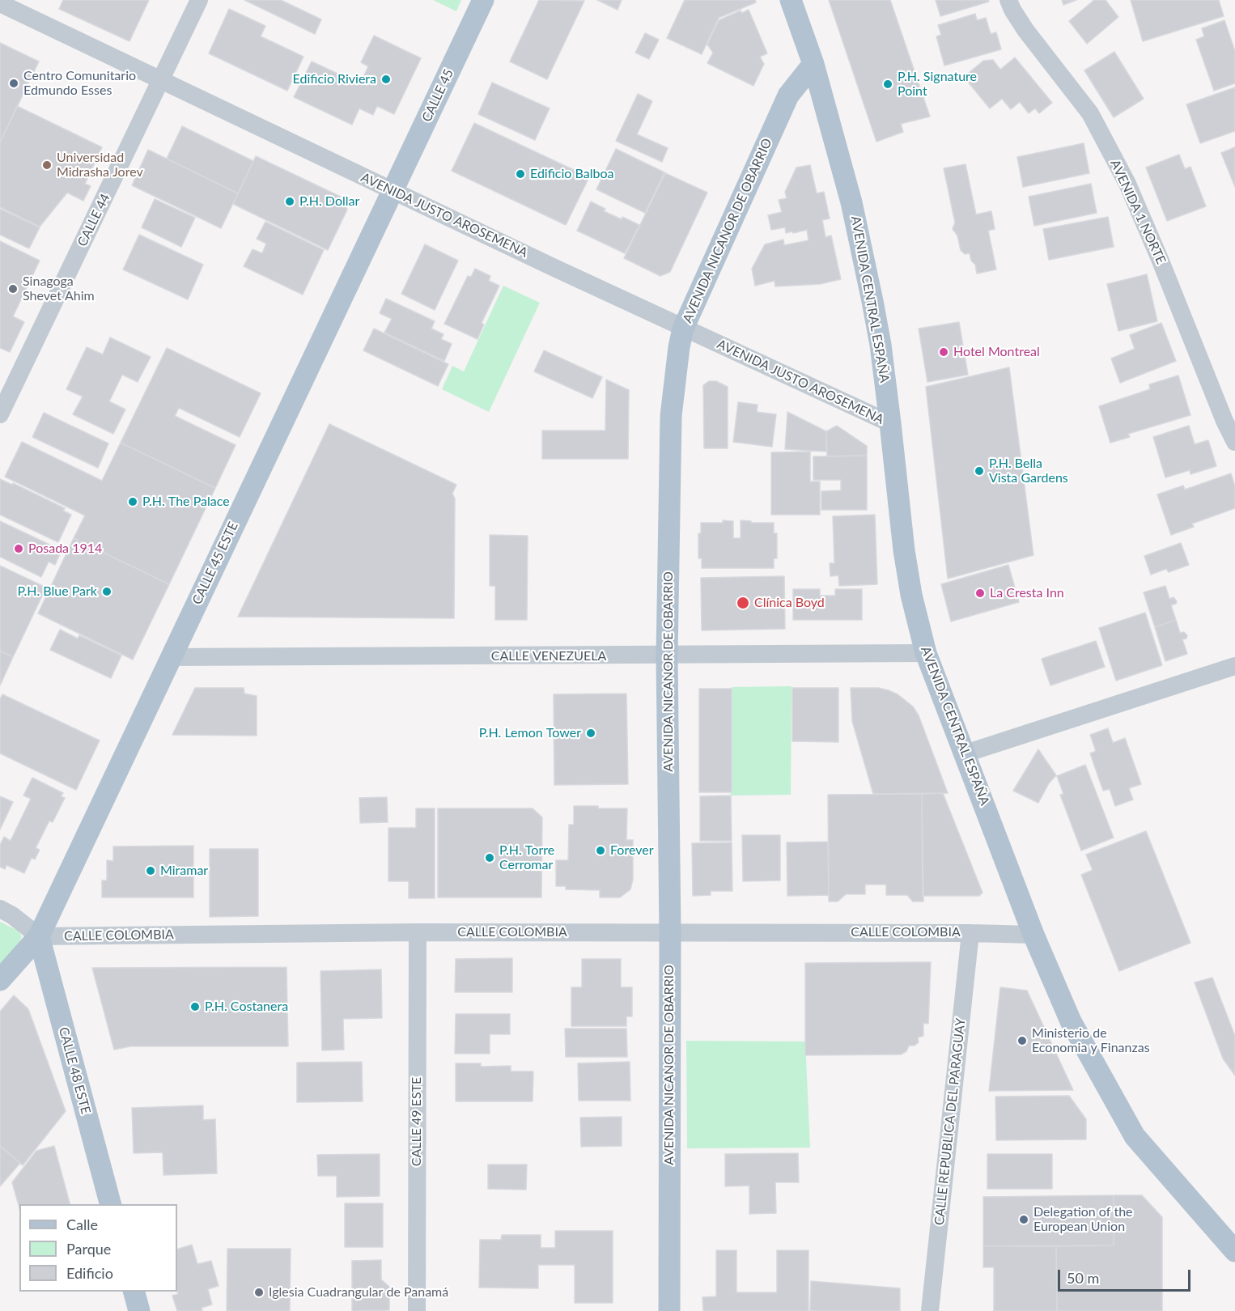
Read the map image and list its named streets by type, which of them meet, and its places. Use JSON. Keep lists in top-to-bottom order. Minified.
{"streets":{"main road":["CALLE 45","AVENIDA NICANOR DE OBARRIO","AVENIDA CENTRAL ESPAÑA","CALLE 45 ESTE","CALLE 48 ESTE"],"street":["AVENIDA 1 NORTE","AVENIDA JUSTO AROSEMENA","CALLE 44","CALLE VENEZUELA","CALLE COLOMBIA","CALLE 49 ESTE","CALLE REPUBLICA DEL PARAGUAY"]},"crossings":[["CALLE 45","AVENIDA JUSTO AROSEMENA"],["CALLE 45","CALLE 45 ESTE"],["AVENIDA JUSTO AROSEMENA","CALLE 44"],["AVENIDA JUSTO AROSEMENA","AVENIDA NICANOR DE OBARRIO"],["AVENIDA JUSTO AROSEMENA","AVENIDA CENTRAL ESPAÑA"],["AVENIDA JUSTO AROSEMENA","CALLE 45 ESTE"],["AVENIDA NICANOR DE OBARRIO","AVENIDA CENTRAL ESPAÑA"],["AVENIDA NICANOR DE OBARRIO","CALLE VENEZUELA"],["AVENIDA NICANOR DE OBARRIO","CALLE COLOMBIA"],["AVENIDA CENTRAL ESPAÑA","CALLE VENEZUELA"],["AVENIDA CENTRAL ESPAÑA","CALLE COLOMBIA"],["CALLE 45 ESTE","CALLE VENEZUELA"],["CALLE 45 ESTE","CALLE COLOMBIA"],["CALLE 45 ESTE","CALLE 48 ESTE"],["CALLE COLOMBIA","CALLE 48 ESTE"],["CALLE COLOMBIA","CALLE 49 ESTE"],["CALLE COLOMBIA","CALLE REPUBLICA DEL PARAGUAY"]],"places":["Edificio Riviera","Centro Comunitario Edmundo Esses","P.H. Signature Point","Universidad Midrasha Jorev","Edificio Balboa","P.H. Dollar","Sinagoga Shevet Ahim","Hotel Montreal","P.H. Bella Vista Gardens","P.H. The Palace","Posada 1914","P.H. Blue Park","La Cresta Inn","Clínica Boyd","P.H. Lemon Tower","Forever","P.H. Torre Cerromar","Miramar","P.H. Costanera","Ministerio de Economia y Finanzas","Delegation of the European Union","Iglesia Cuadrangular de Panamá"],"legend":["Calle","Parque","Edificio"],"scale_bar":"50 m"}
